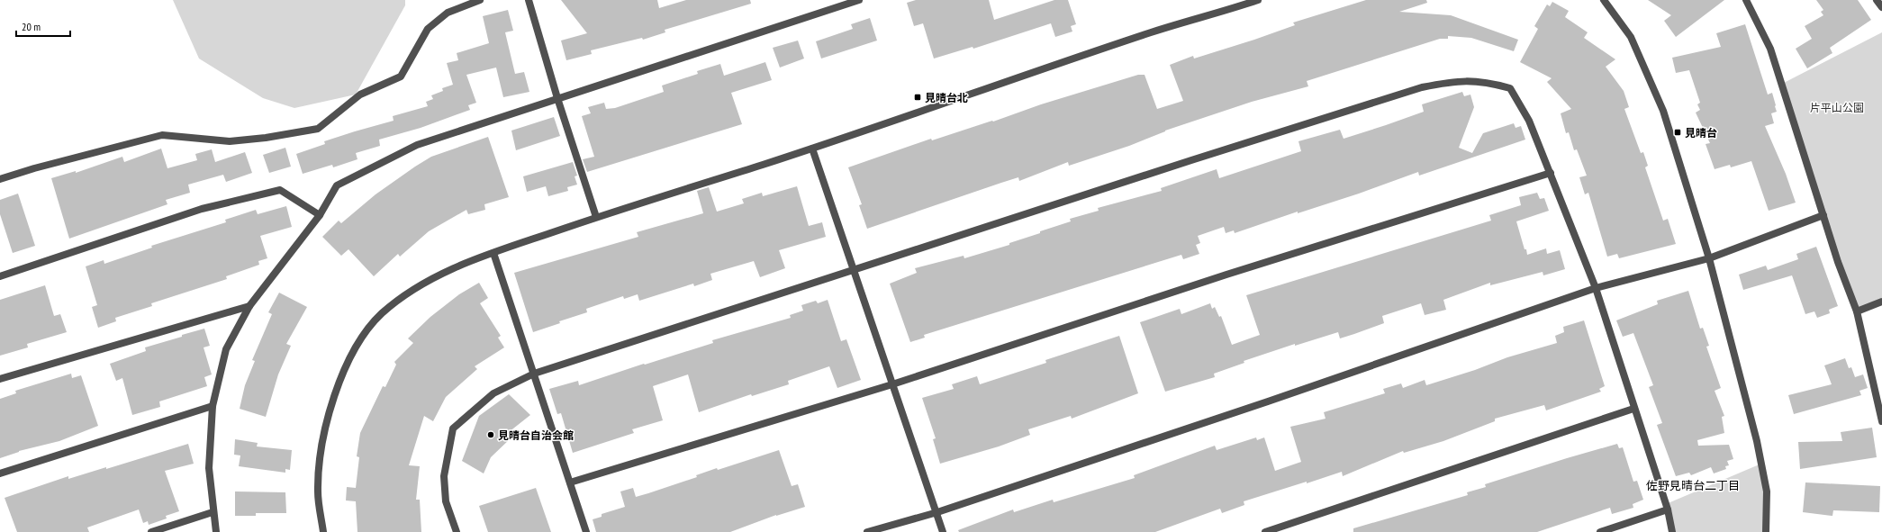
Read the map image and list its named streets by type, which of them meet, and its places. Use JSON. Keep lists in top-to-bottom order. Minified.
{"districts":["佐野見晴台二丁目"],"parks":["片平山公園"],"places":{"transit":["見晴台北","見晴台"],"other":["見晴台自治会館"]},"scale_bar":"20 m"}
